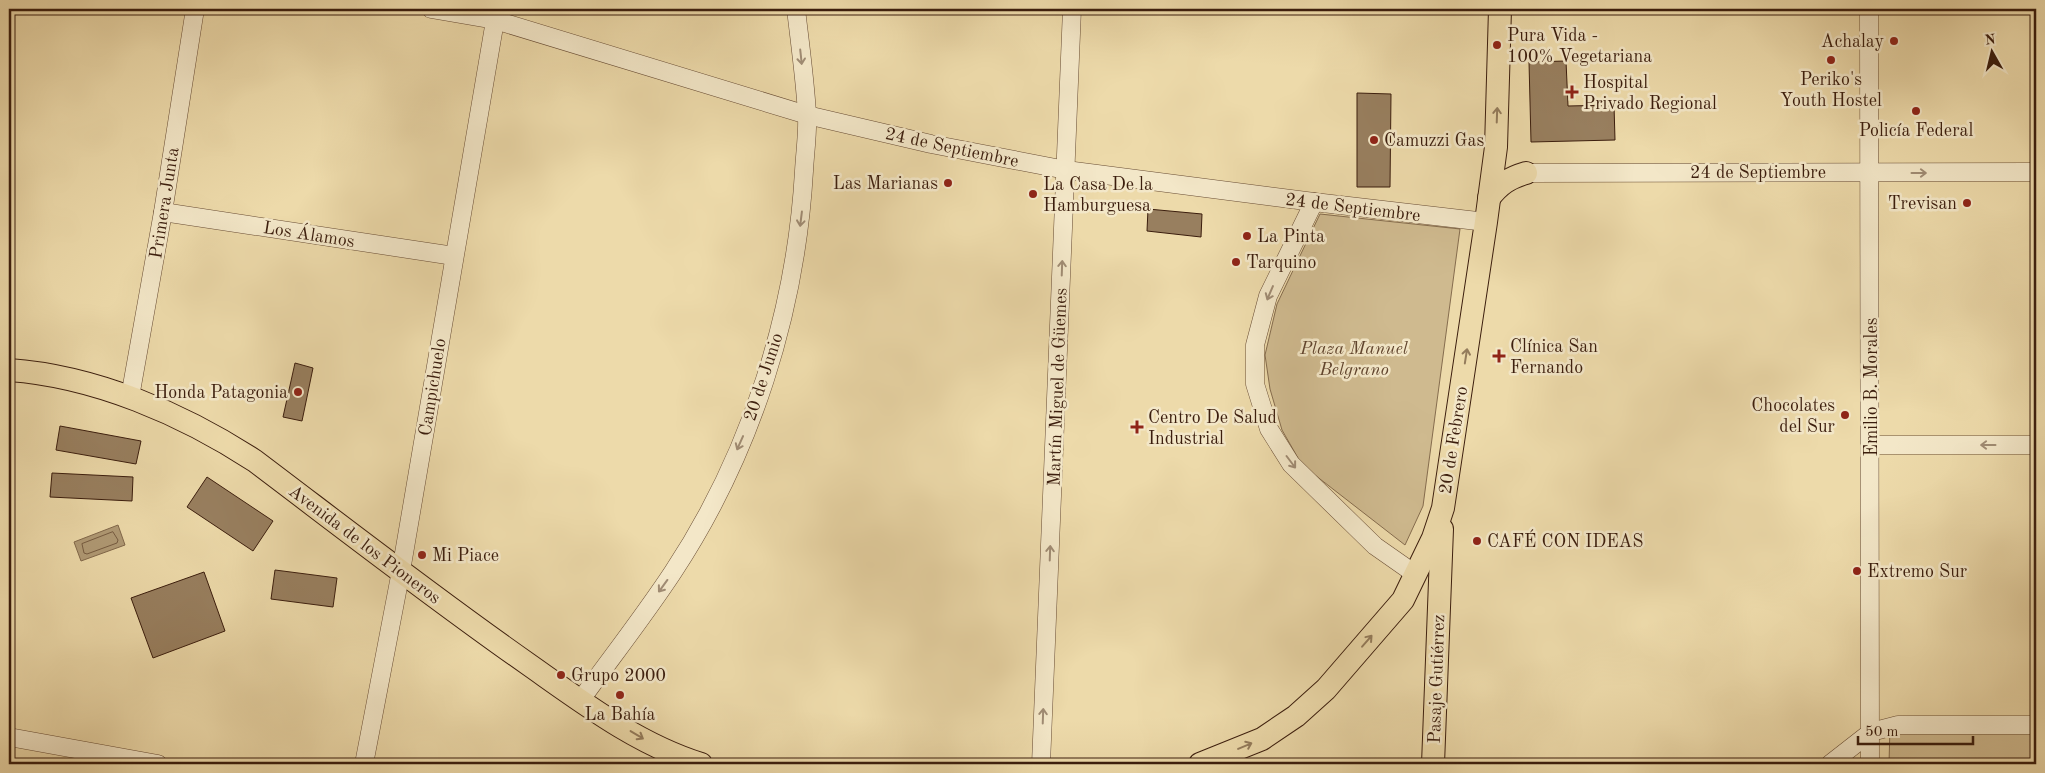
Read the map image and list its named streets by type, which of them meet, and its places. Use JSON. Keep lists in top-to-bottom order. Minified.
{"streets":{"main road":["20 de Febrero","Avenida de los Pioneros","Pasaje Gutiérrez"],"street":["24 de Septiembre","Primera Junta","Los Álamos","20 de Junio","Campichuelo","Martín Miguel de Güemes","Emilio B. Morales"]},"crossings":[["24 de Septiembre","20 de Junio"],["24 de Septiembre","Campichuelo"],["24 de Septiembre","Martín Miguel de Güemes"],["24 de Septiembre","Emilio B. Morales"],["24 de Septiembre","20 de Febrero"],["Primera Junta","Los Álamos"],["Primera Junta","Avenida de los Pioneros"],["Los Álamos","Campichuelo"],["20 de Junio","Avenida de los Pioneros"],["Campichuelo","Avenida de los Pioneros"],["20 de Febrero","Pasaje Gutiérrez"]],"one_way":["20 de Junio","Martín Miguel de Güemes","20 de Febrero"],"parks":["Plaza Manuel Belgrano"],"places":{"other":["Achalay","Pura Vida - 100% Vegetariana","Periko's Youth Hostel","Policía Federal","Camuzzi Gas","Las Marianas","La Casa De la Hamburguesa","Trevisan","La Pinta","Tarquino","Honda Patagonia","Chocolates del Sur","CAFÉ CON IDEAS","Mi Piace","Extremo Sur","Grupo 2000","La Bahía"],"health":["Hospital Privado Regional","Clínica San Fernando","Centro De Salud Industrial"]},"scale_bar":"50 m","north":"top"}
